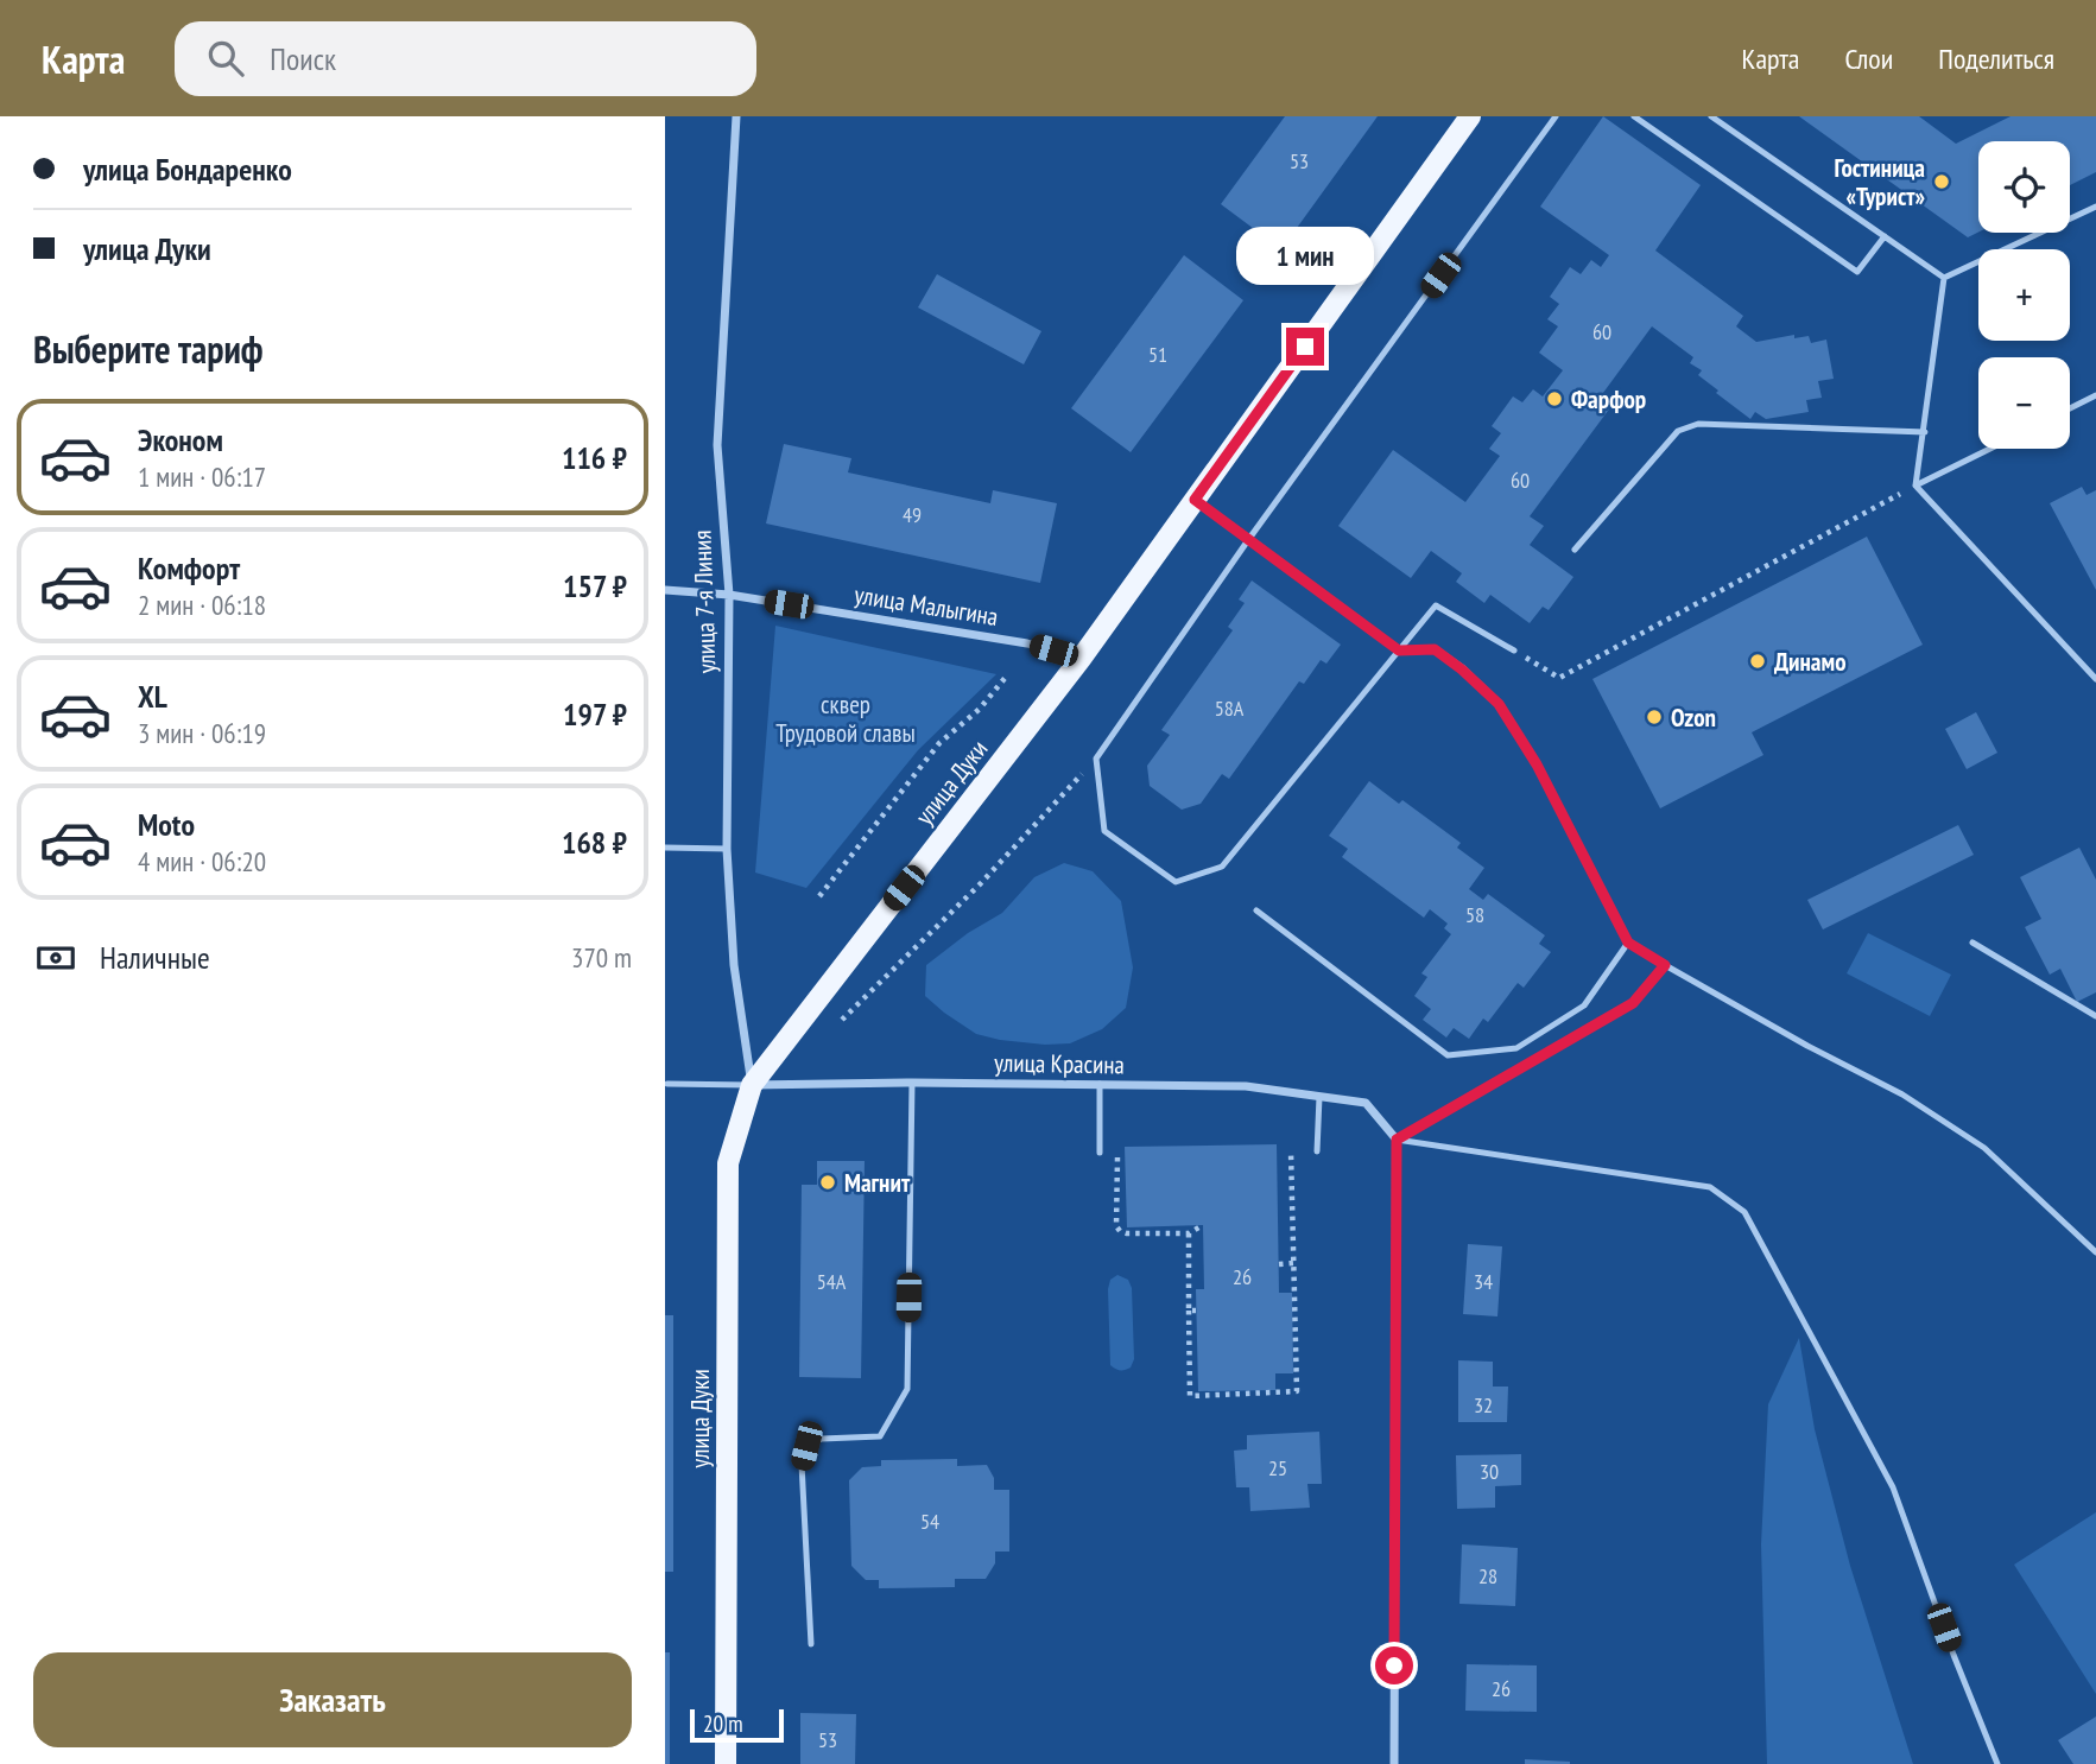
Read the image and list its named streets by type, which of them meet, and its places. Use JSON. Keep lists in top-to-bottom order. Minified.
{"streets":{"main road":["улица Дуки"],"street":["улица 7-я Линия","улица Малыгина","улица Красина"]},"crossings":[["улица 7-я Линия","улица Малыгина"],["улица 7-я Линия","улица Дуки"],["улица 7-я Линия","улица Красина"],["улица Малыгина","улица Дуки"],["улица Дуки","улица Красина"]],"parks":["сквер Трудовой славы"],"places":["Гостиница «Турист»","Фарфор","Динамо","Ozon","Магнит"],"house_numbers":["53","60","51","60","49","58А","58","26","54А","34","32","25","30","54","28","26","53"],"scale_bar":"20 m","page":{"header":"Карта","search":"Поиск","nav":["Карта","Слои","Поделиться"],"banner":["улица Бондаренко","улица Дуки"],"map_buttons":["+","−"],"bubble":"1 мин","heading":"Выберите тариф","list":[{"name":"Эконом","note":"1 мин · 06:17","value":"116 ₽"},{"name":"Комфорт","note":"2 мин · 06:18","value":"157 ₽"},{"name":"XL","note":"3 мин · 06:19","value":"197 ₽"},{"name":"Moto","note":"4 мин · 06:20","value":"168 ₽"}],"pay":["Наличные","370 m"],"buttons":"Заказать","scale":"20 m"}}
